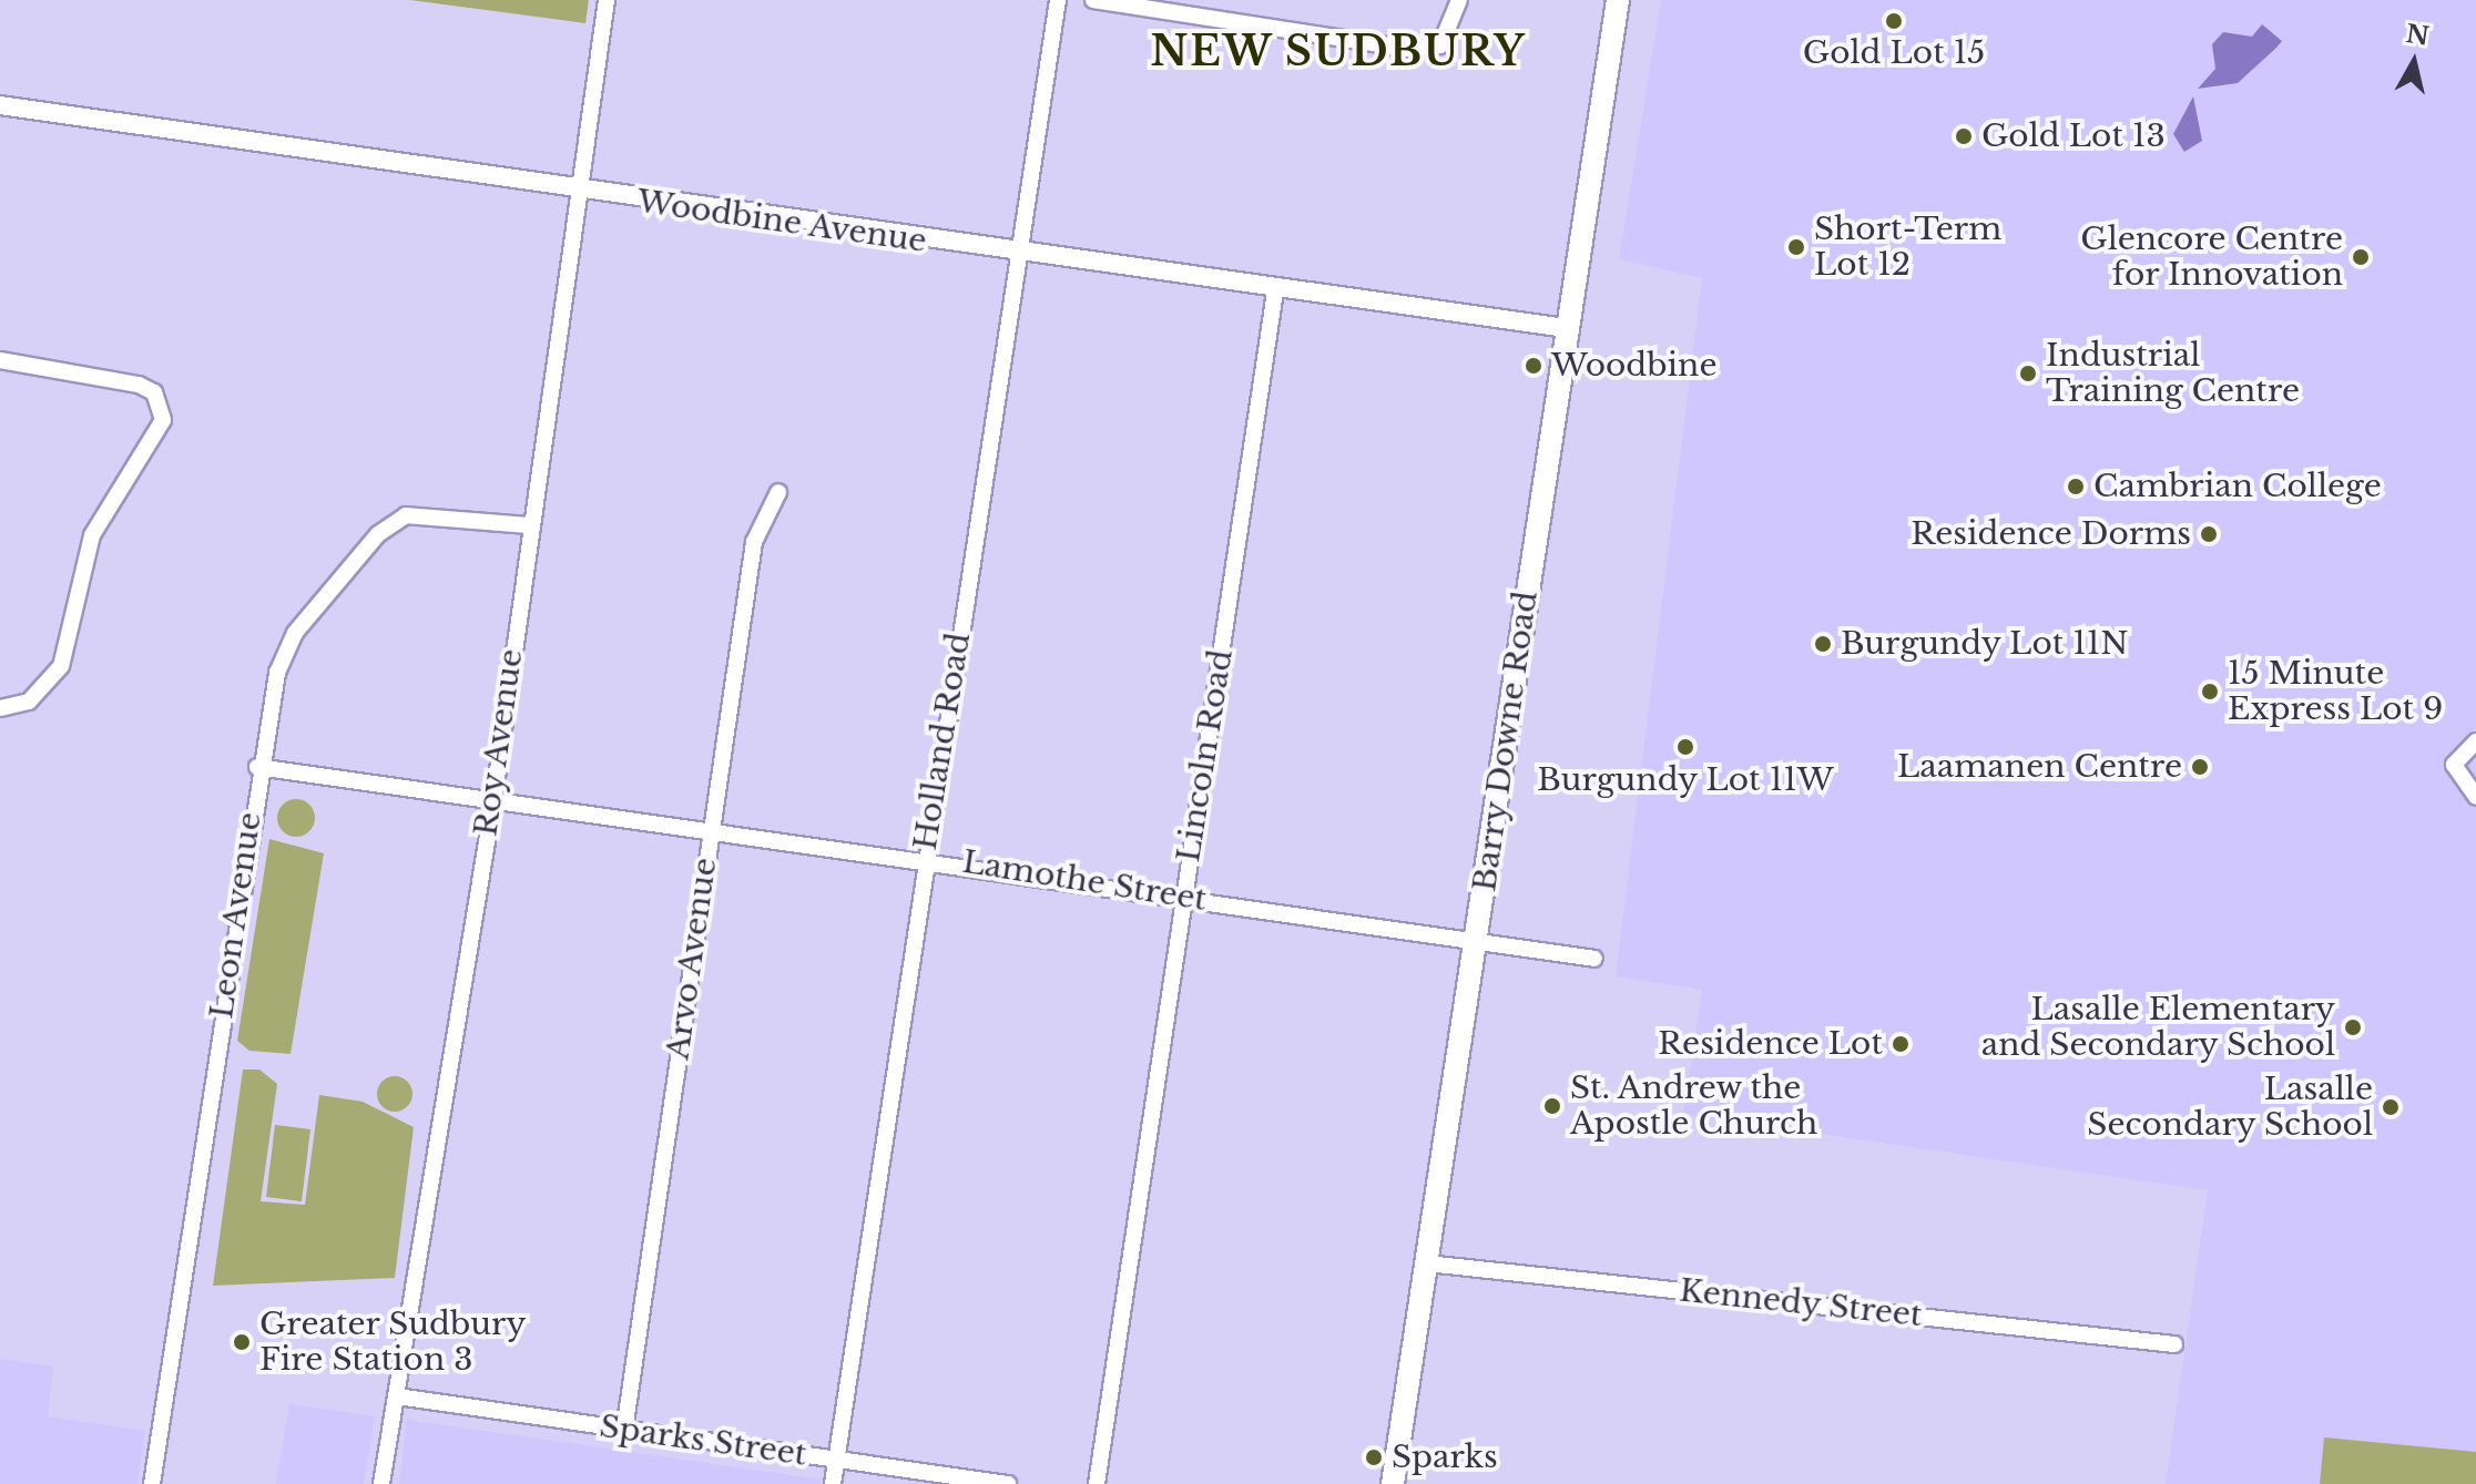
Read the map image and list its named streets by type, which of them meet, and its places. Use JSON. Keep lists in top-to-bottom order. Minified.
{"streets":{"main road":["Barry Downe Road"],"street":["Woodbine Avenue","Holland Road","Roy Avenue","Lincoln Road","Lamothe Street","Leon Avenue","Arvo Avenue","Kennedy Street","Sparks Street"]},"crossings":[["Woodbine Avenue","Holland Road"],["Woodbine Avenue","Barry Downe Road"],["Woodbine Avenue","Roy Avenue"],["Woodbine Avenue","Lincoln Road"],["Holland Road","Lamothe Street"],["Holland Road","Sparks Street"],["Barry Downe Road","Lamothe Street"],["Barry Downe Road","Kennedy Street"],["Roy Avenue","Lamothe Street"],["Roy Avenue","Leon Avenue"],["Roy Avenue","Sparks Street"],["Lincoln Road","Lamothe Street"],["Lamothe Street","Leon Avenue"],["Lamothe Street","Arvo Avenue"],["Arvo Avenue","Sparks Street"]],"districts":["NEW SUDBURY"],"places":["Gold Lot 15","Gold Lot 13","Short-Term Lot 12","Glencore Centre for Innovation","Woodbine","Industrial Training Centre","Cambrian College","Residence Dorms","Burgundy Lot 11N","15 Minute Express Lot 9","Burgundy Lot 11W","Laamanen Centre","Lasalle Elementary and Secondary School","Residence Lot","St. Andrew the Apostle Church","Lasalle Secondary School","Greater Sudbury Fire Station 3","Sparks"],"north":"top"}
